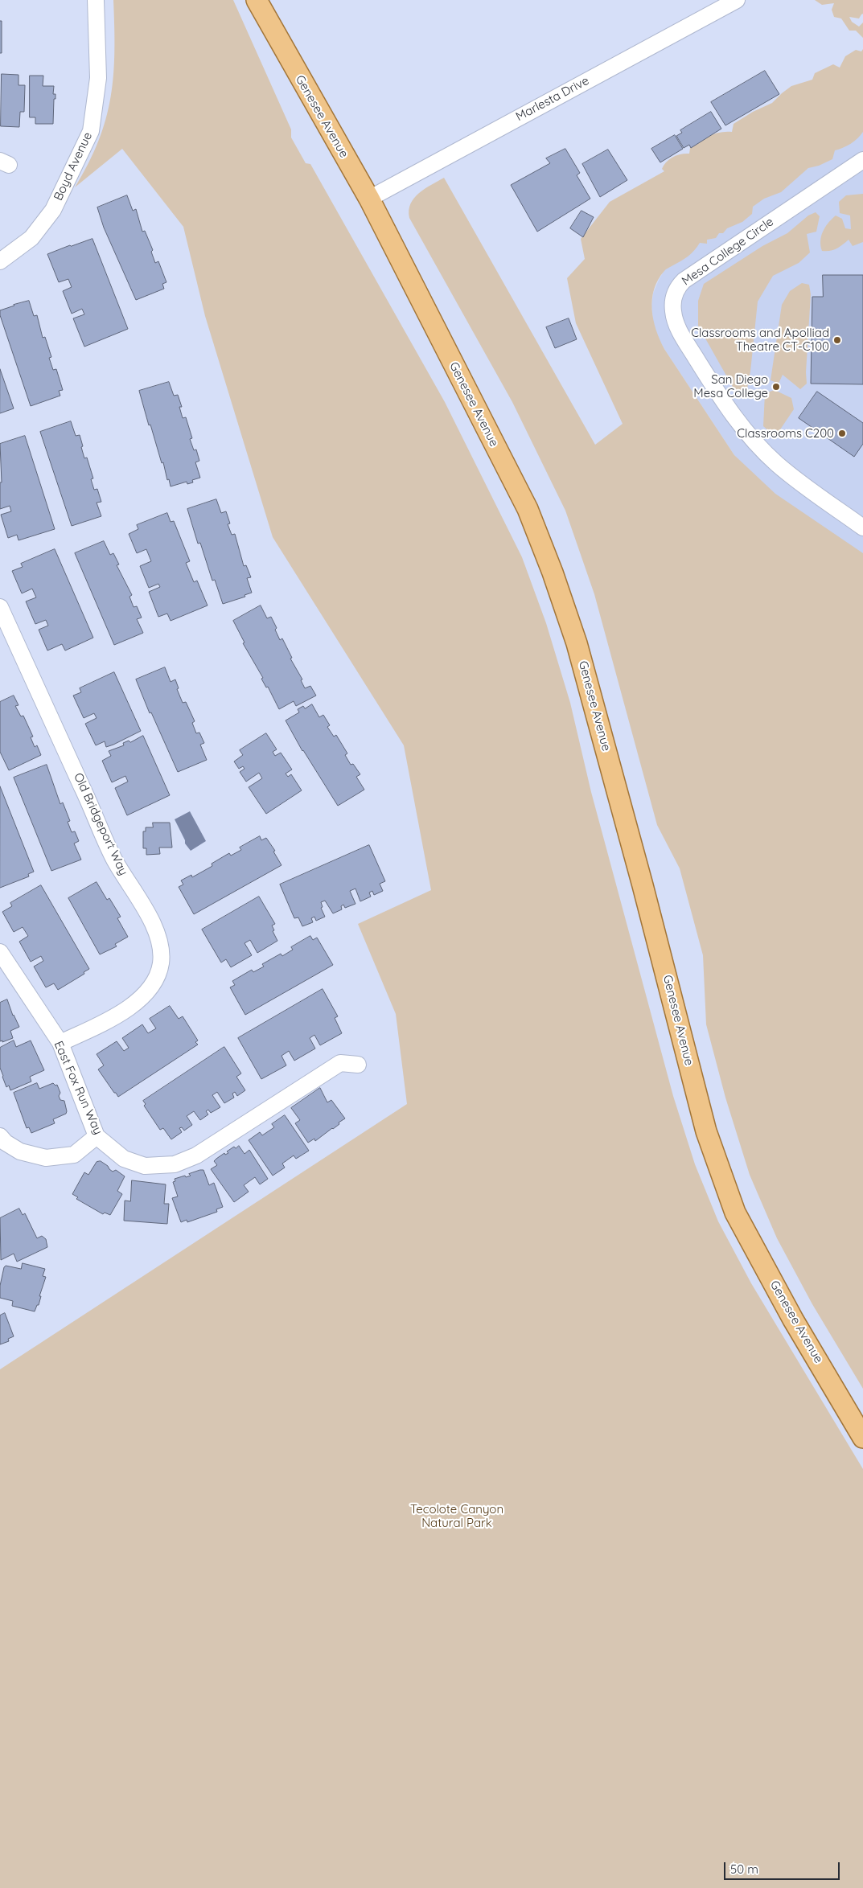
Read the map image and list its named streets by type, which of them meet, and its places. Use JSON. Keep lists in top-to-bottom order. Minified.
{"streets":{"main road":["Genesee Avenue"],"street":["Marlesta Drive","Boyd Avenue","Mesa College Circle","Old Bridgeport Way","East Fox Run Way"]},"crossings":[["Marlesta Drive","Genesee Avenue"],["Old Bridgeport Way","East Fox Run Way"]],"parks":["Tecolote Canyon Natural Park"],"places":["Classrooms and Apolliad Theatre CT-C100","San Diego Mesa College","Classrooms C200"],"scale_bar":"50 m"}
